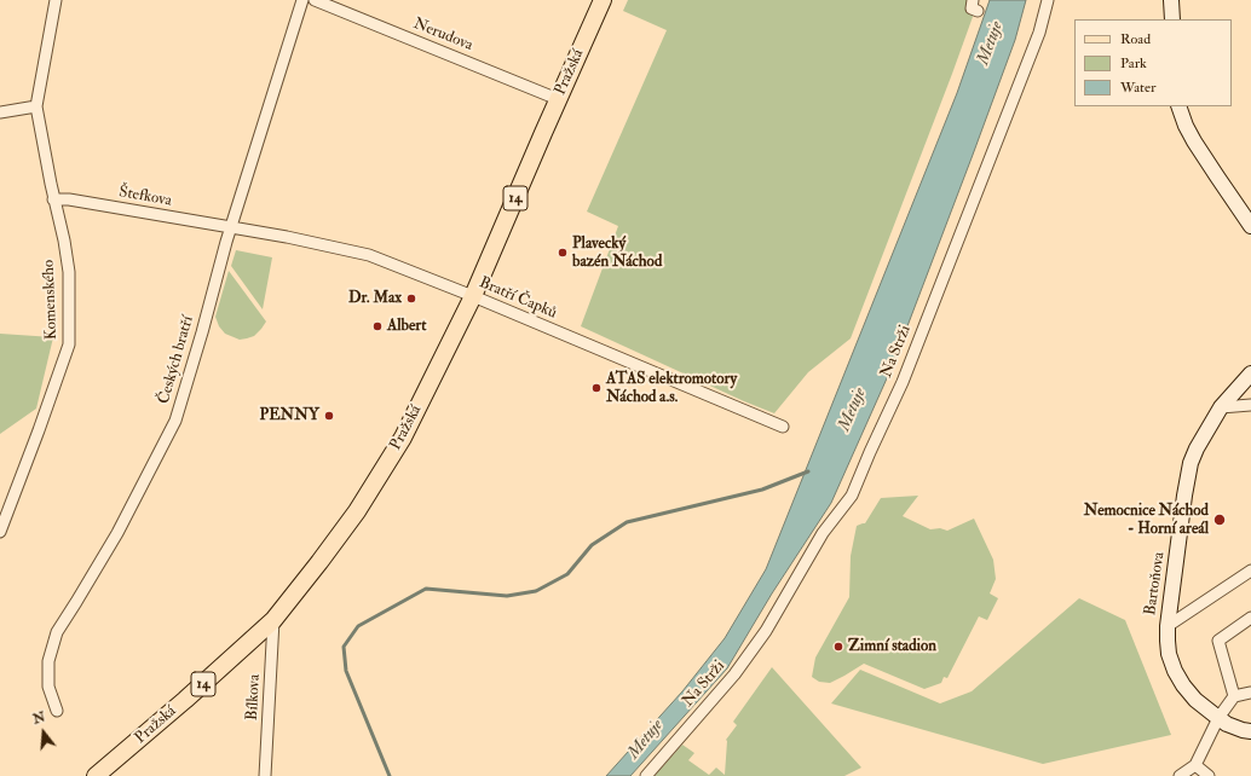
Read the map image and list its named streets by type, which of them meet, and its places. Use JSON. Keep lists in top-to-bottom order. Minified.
{"streets":{"main road":["Pražská","14"],"street":["Nerudova","Štefkova","Bratří Čapků","Komenského","Na Strži","Českých bratří","Bartoňova","Bílkova"]},"crossings":[["Nerudova","Pražská"],["Pražská","Bratří Čapků"],["Pražská","Bílkova"],["Štefkova","Bratří Čapků"],["Štefkova","Komenského"],["Štefkova","Českých bratří"],["Bratří Čapků","Českých bratří"]],"water":["Metuje"],"places":["Plavecký bazén Náchod","Dr. Max","Albert","ATAS elektromotory Náchod a.s.","PENNY","Nemocnice Náchod - Horní areál","Zimní stadion"],"legend":["Road","Park","Water"],"north":"top"}
